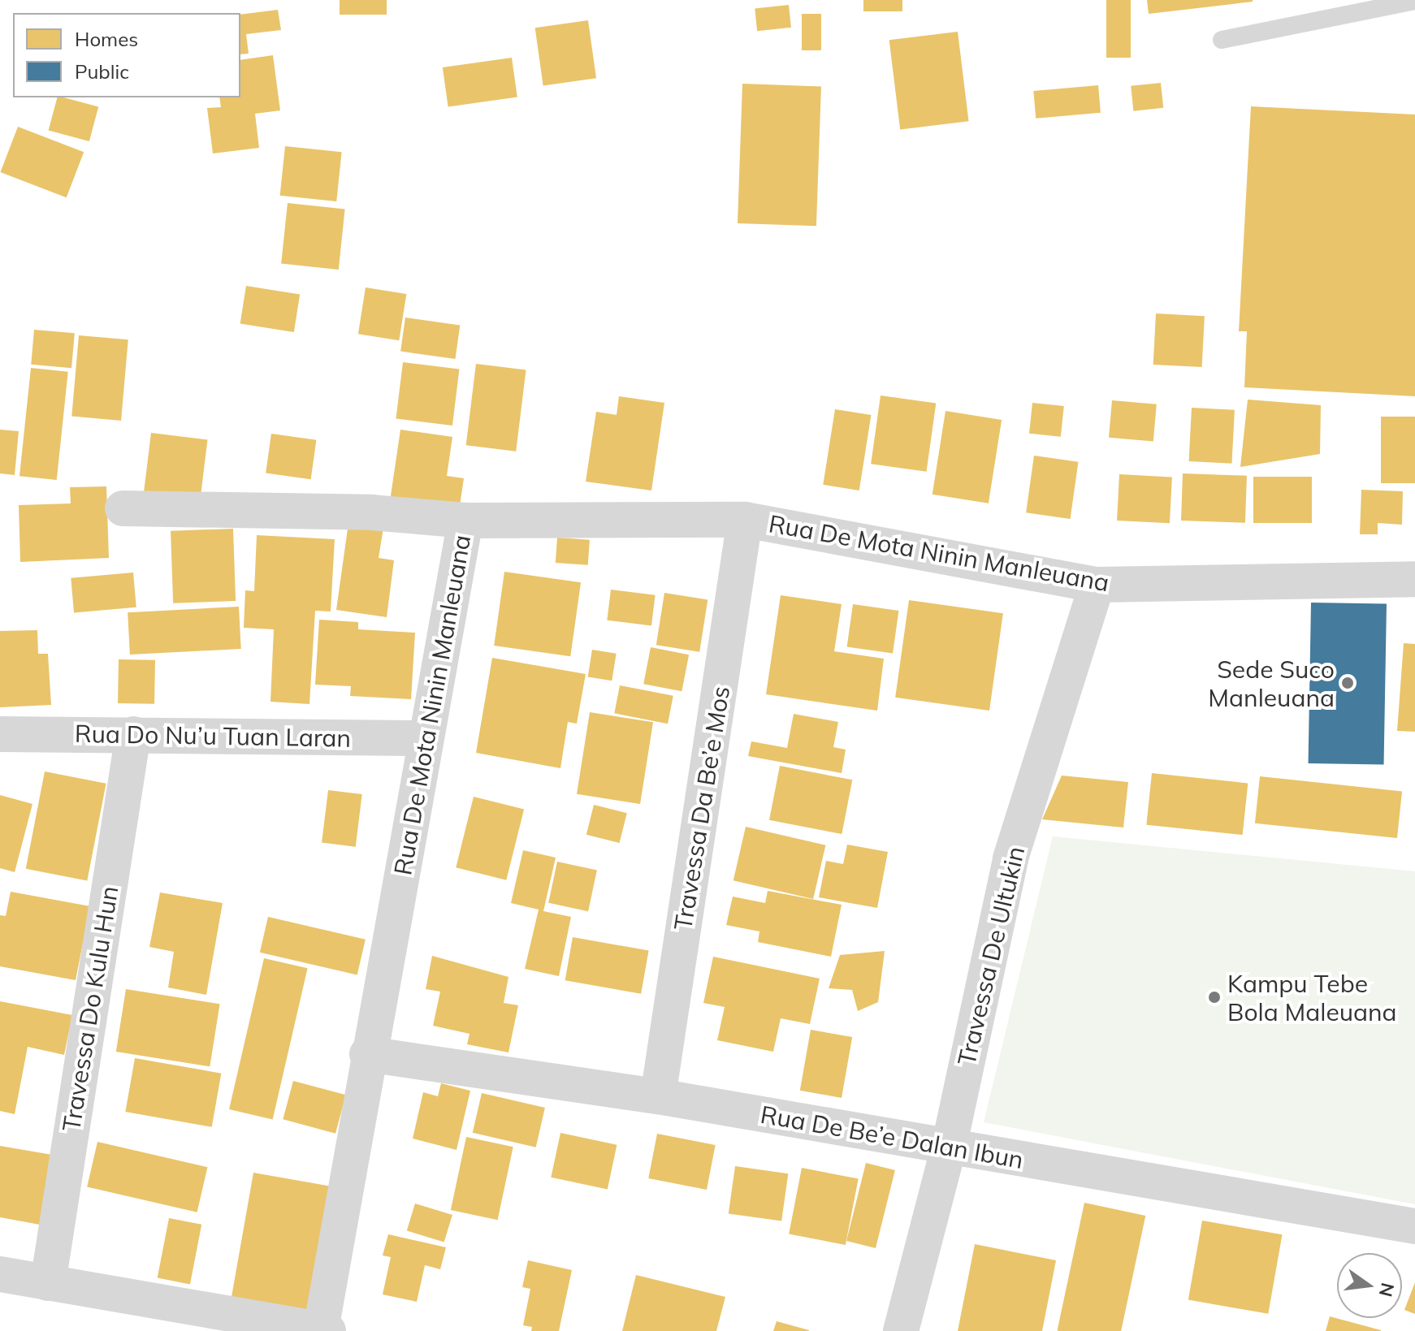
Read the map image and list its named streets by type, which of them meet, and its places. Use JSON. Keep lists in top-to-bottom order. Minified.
{"streets":{"street":["Rua De Mota Ninin Manleuana","Rua Do Nu’u Tuan Laran","Travessa Da Be’e Mos","Travessa De Ultukin","Travessa Do Kulu Hun","Rua De Be’e Dalan Ibun"]},"crossings":[["Rua De Mota Ninin Manleuana","Rua Do Nu’u Tuan Laran"],["Rua De Mota Ninin Manleuana","Travessa Da Be’e Mos"],["Rua De Mota Ninin Manleuana","Travessa De Ultukin"],["Rua De Mota Ninin Manleuana","Rua De Be’e Dalan Ibun"],["Rua Do Nu’u Tuan Laran","Travessa Do Kulu Hun"],["Travessa Da Be’e Mos","Rua De Be’e Dalan Ibun"],["Travessa De Ultukin","Rua De Be’e Dalan Ibun"]],"places":["Sede Suco Manleuana","Kampu Tebe Bola Maleuana"],"legend":["Homes","Public"],"north":"right"}
